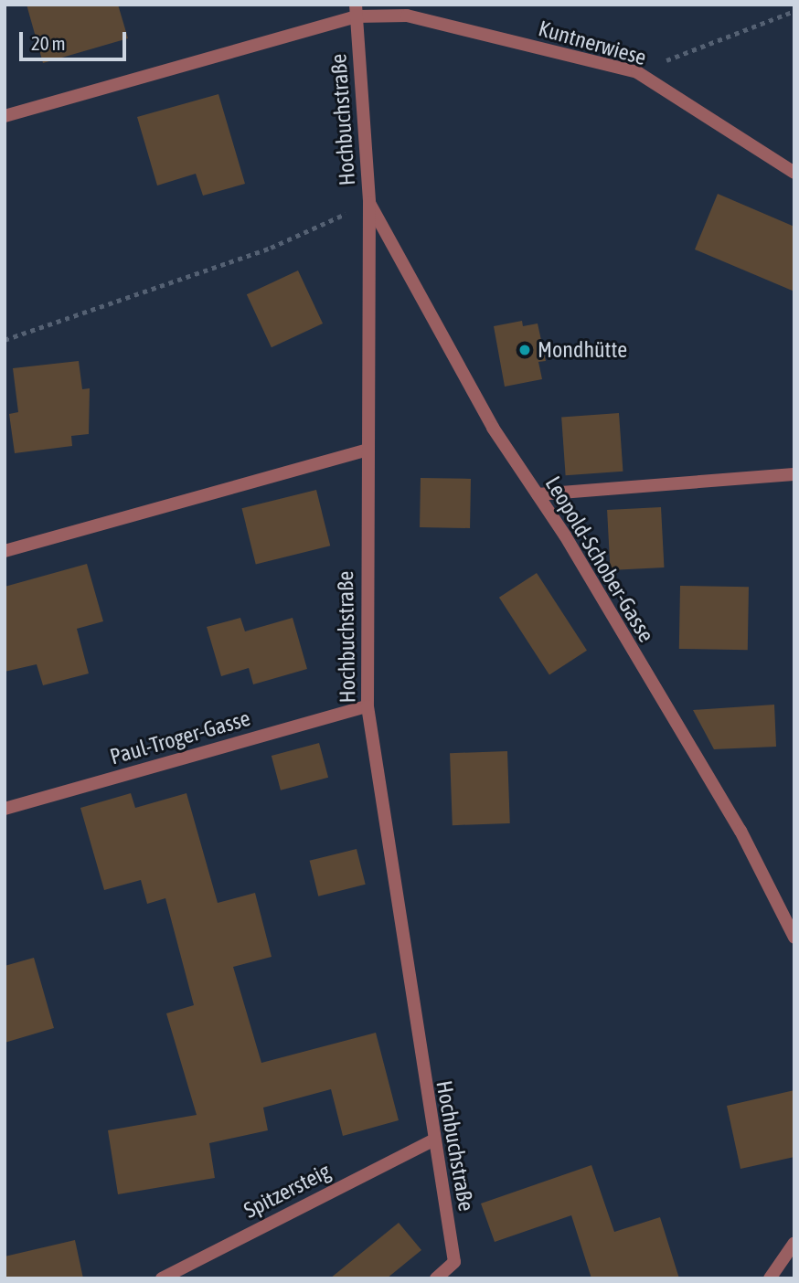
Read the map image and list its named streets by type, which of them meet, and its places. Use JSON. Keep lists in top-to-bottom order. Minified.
{"streets":{"street":["Kuntnerwiese","Hochbuchstraße","Leopold-Schober-Gasse","Paul-Troger-Gasse","Spitzersteig"]},"crossings":[["Kuntnerwiese","Hochbuchstraße"],["Hochbuchstraße","Leopold-Schober-Gasse"],["Hochbuchstraße","Paul-Troger-Gasse"],["Hochbuchstraße","Spitzersteig"]],"places":["Mondhütte"],"scale_bar":"20 m"}
